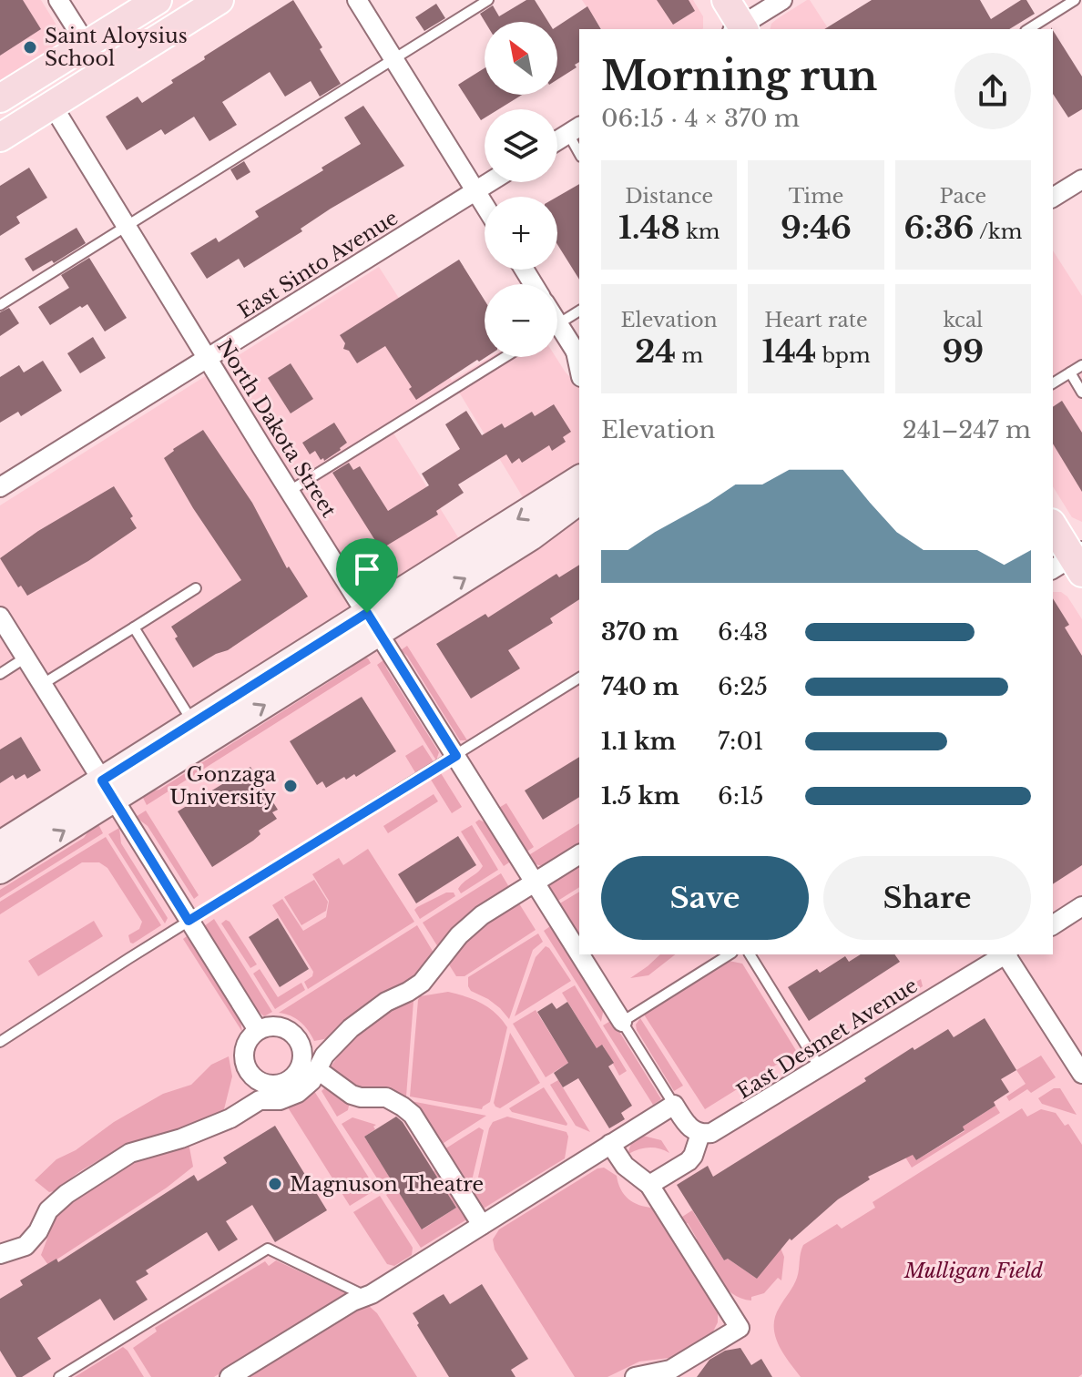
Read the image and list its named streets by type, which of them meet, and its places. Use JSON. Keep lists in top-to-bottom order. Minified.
{"streets":{"street":["East Sinto Avenue","North Dakota Street","East Desmet Avenue"]},"crossings":[["East Sinto Avenue","North Dakota Street"]],"parks":["Mulligan Field"],"places":["Saint Aloysius School","Gonzaga University","Magnuson Theatre"],"north":"top left","page":{"map_buttons":["+","−"],"heading":["Morning run","06:15 · 4 × 370 m"],"stats":[["Distance","1.48 km"],["Time","9:46"],["Pace","6:36 /km"],["Elevation","24 m"],["Heart rate","144 bpm"],["kcal","99"]],"chart":["Elevation","241–247 m"],"list":[{"name":"370 m","note":"6:43"},{"name":"740 m","note":"6:25"},{"name":"1.1 km","note":"7:01"},{"name":"1.5 km","note":"6:15"}],"buttons":["Save","Share"]}}
